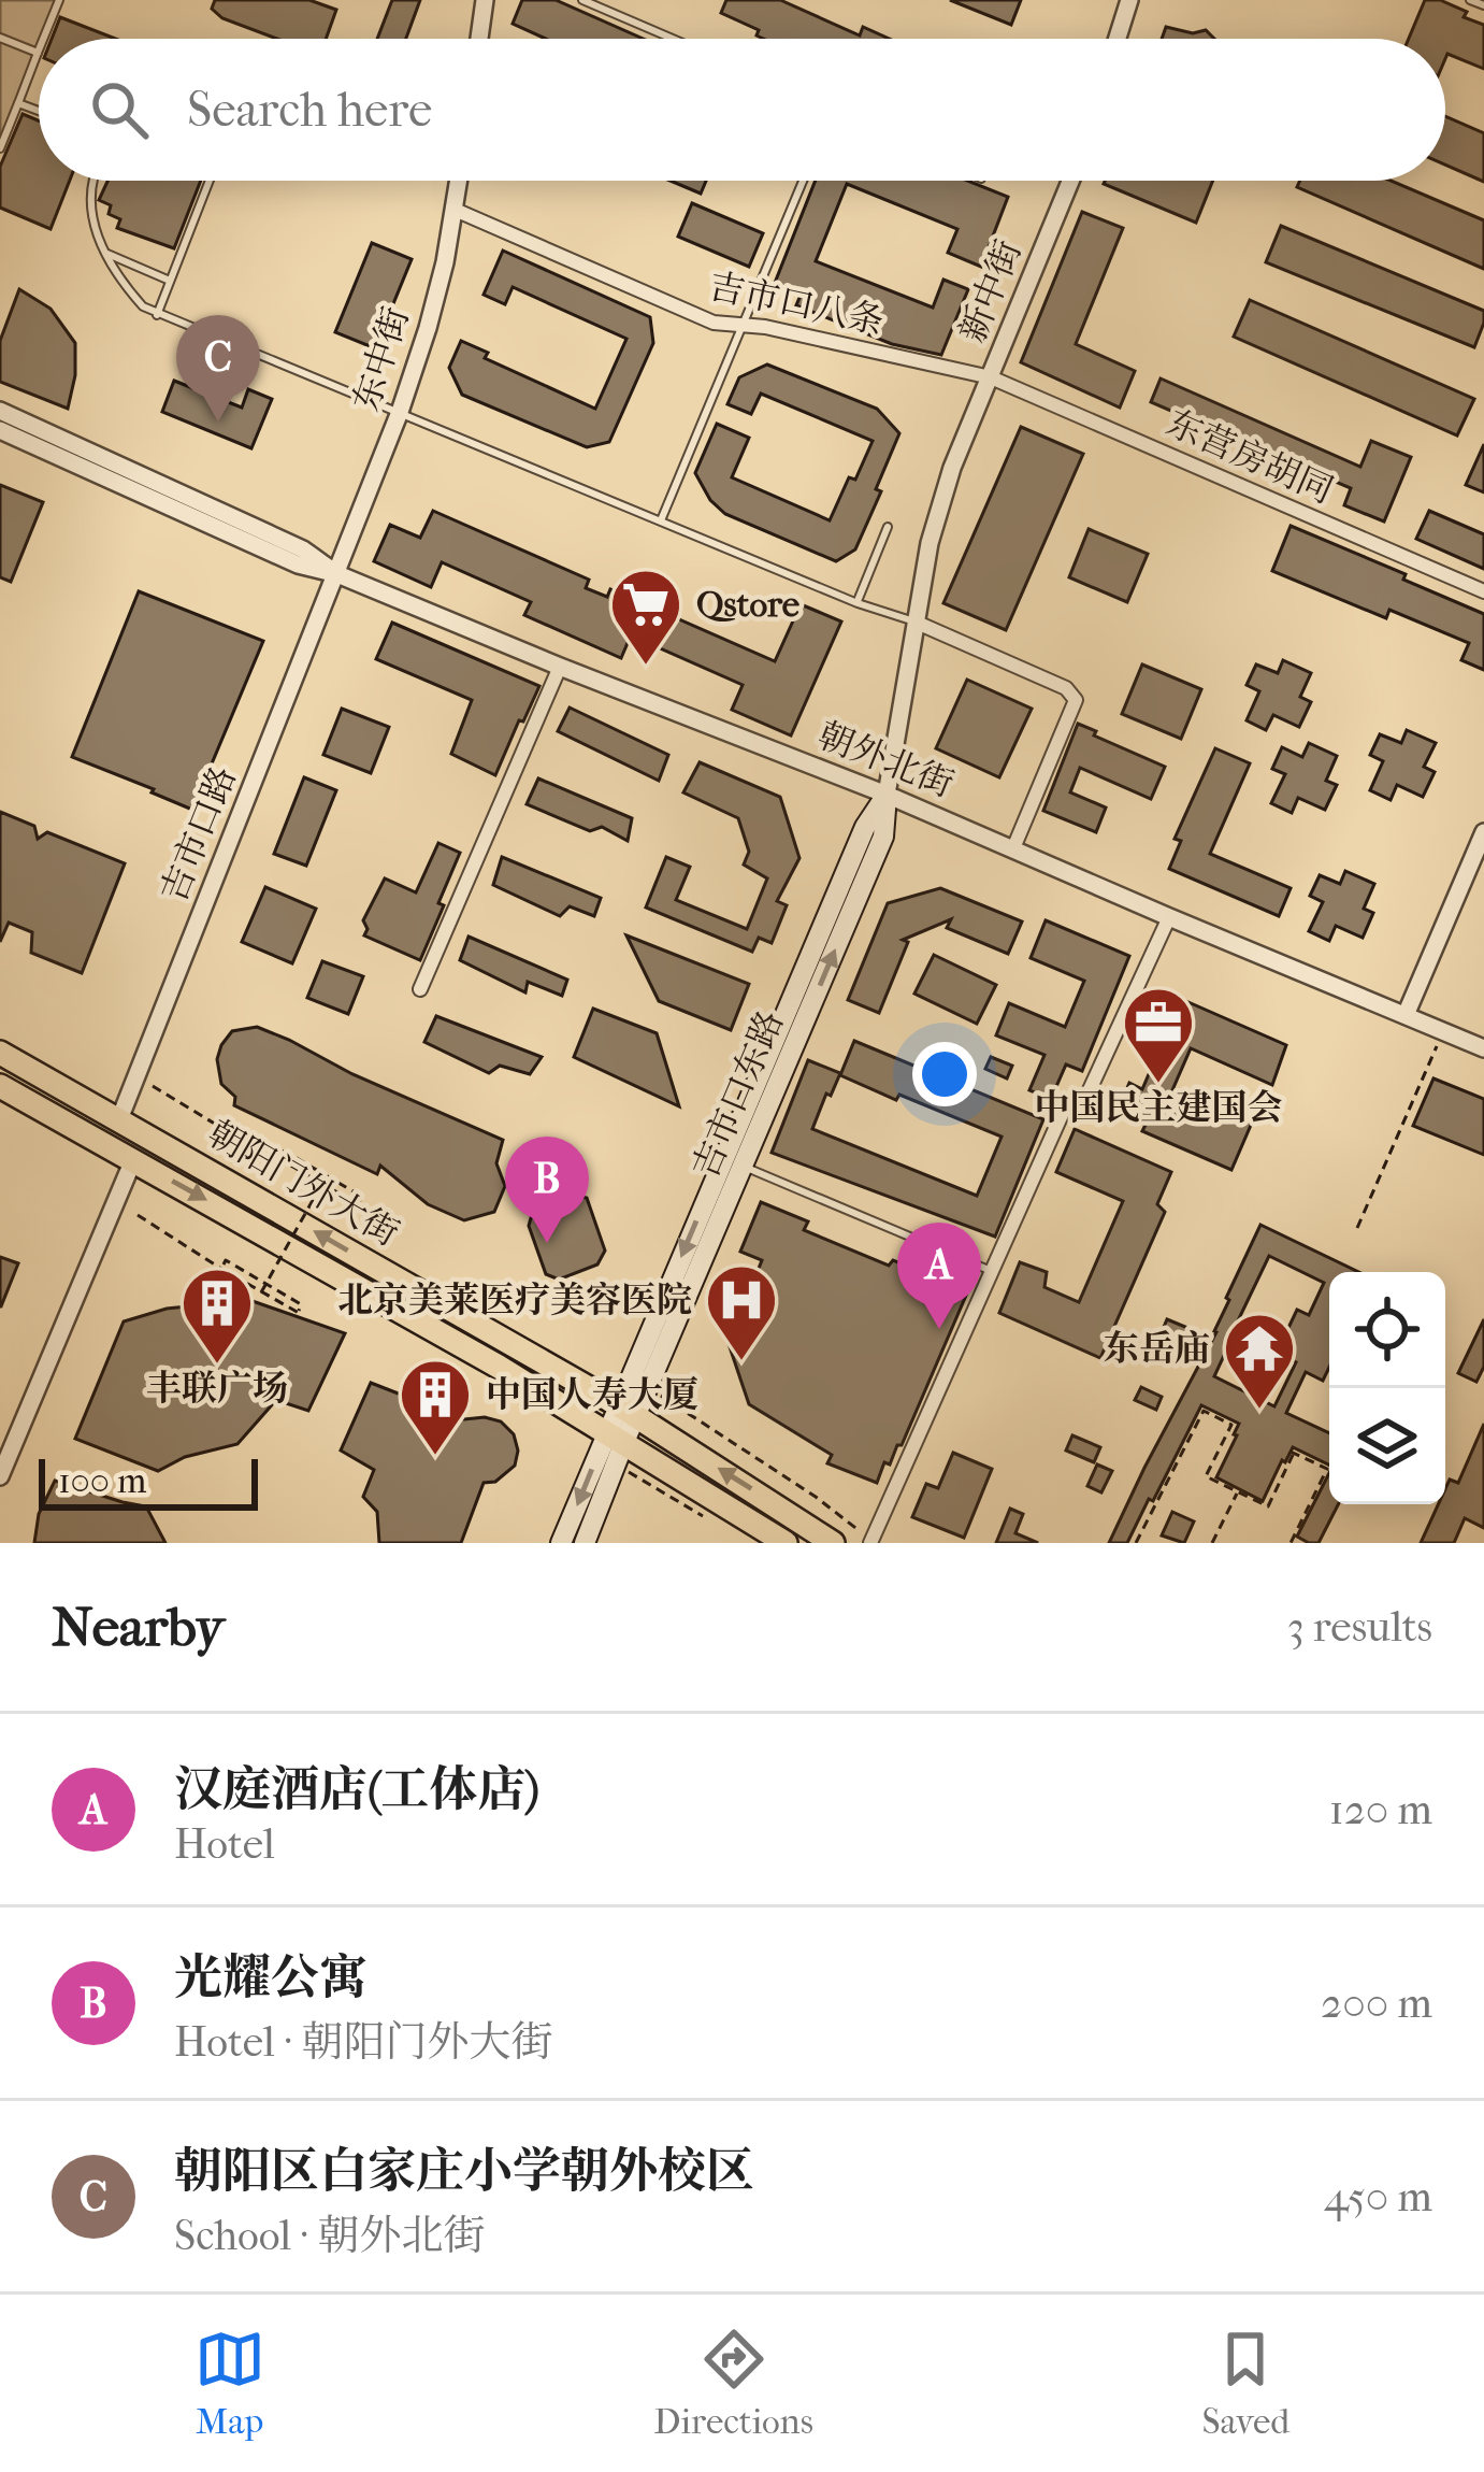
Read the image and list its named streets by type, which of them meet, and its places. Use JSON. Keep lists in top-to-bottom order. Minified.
{"streets":{"highway":["朝阳门外大街"],"main road":["吉市口东路"],"street":["新中街","吉市口八条","东中街","东营房胡同","朝外北街","吉市口路"]},"crossings":[["新中街","吉市口八条"],["新中街","东营房胡同"],["新中街","吉市口东路"],["吉市口八条","东中街"],["吉市口八条","东营房胡同"],["吉市口八条","吉市口东路"],["东中街","朝外北街"],["东中街","吉市口路"],["东营房胡同","吉市口东路"],["朝外北街","吉市口路"],["朝外北街","吉市口东路"],["吉市口路","朝阳门外大街"],["吉市口东路","朝阳门外大街"]],"places":{"supermarket":["Qstore"],"office":["中国民主建国会"],"hospital":["北京美莱医疗美容医院"],"building":["丰联广场","中国人寿大厦"],"temple":["东岳庙"]},"scale_bar":"100 m","page":{"search":"Search here","pins":["C","B","A"],"scale":"100 m","heading":["Nearby","3 results"],"list":[{"mark":"A","name":"汉庭酒店(工体店)","note":"Hotel","value":"120 m"},{"mark":"B","name":"光耀公寓","note":"Hotel · 朝阳门外大街","value":"200 m"},{"mark":"C","name":"朝阳区白家庄小学朝外校区","note":"School · 朝外北街","value":"450 m"}],"nav":["Map","Directions","Saved"]}}
